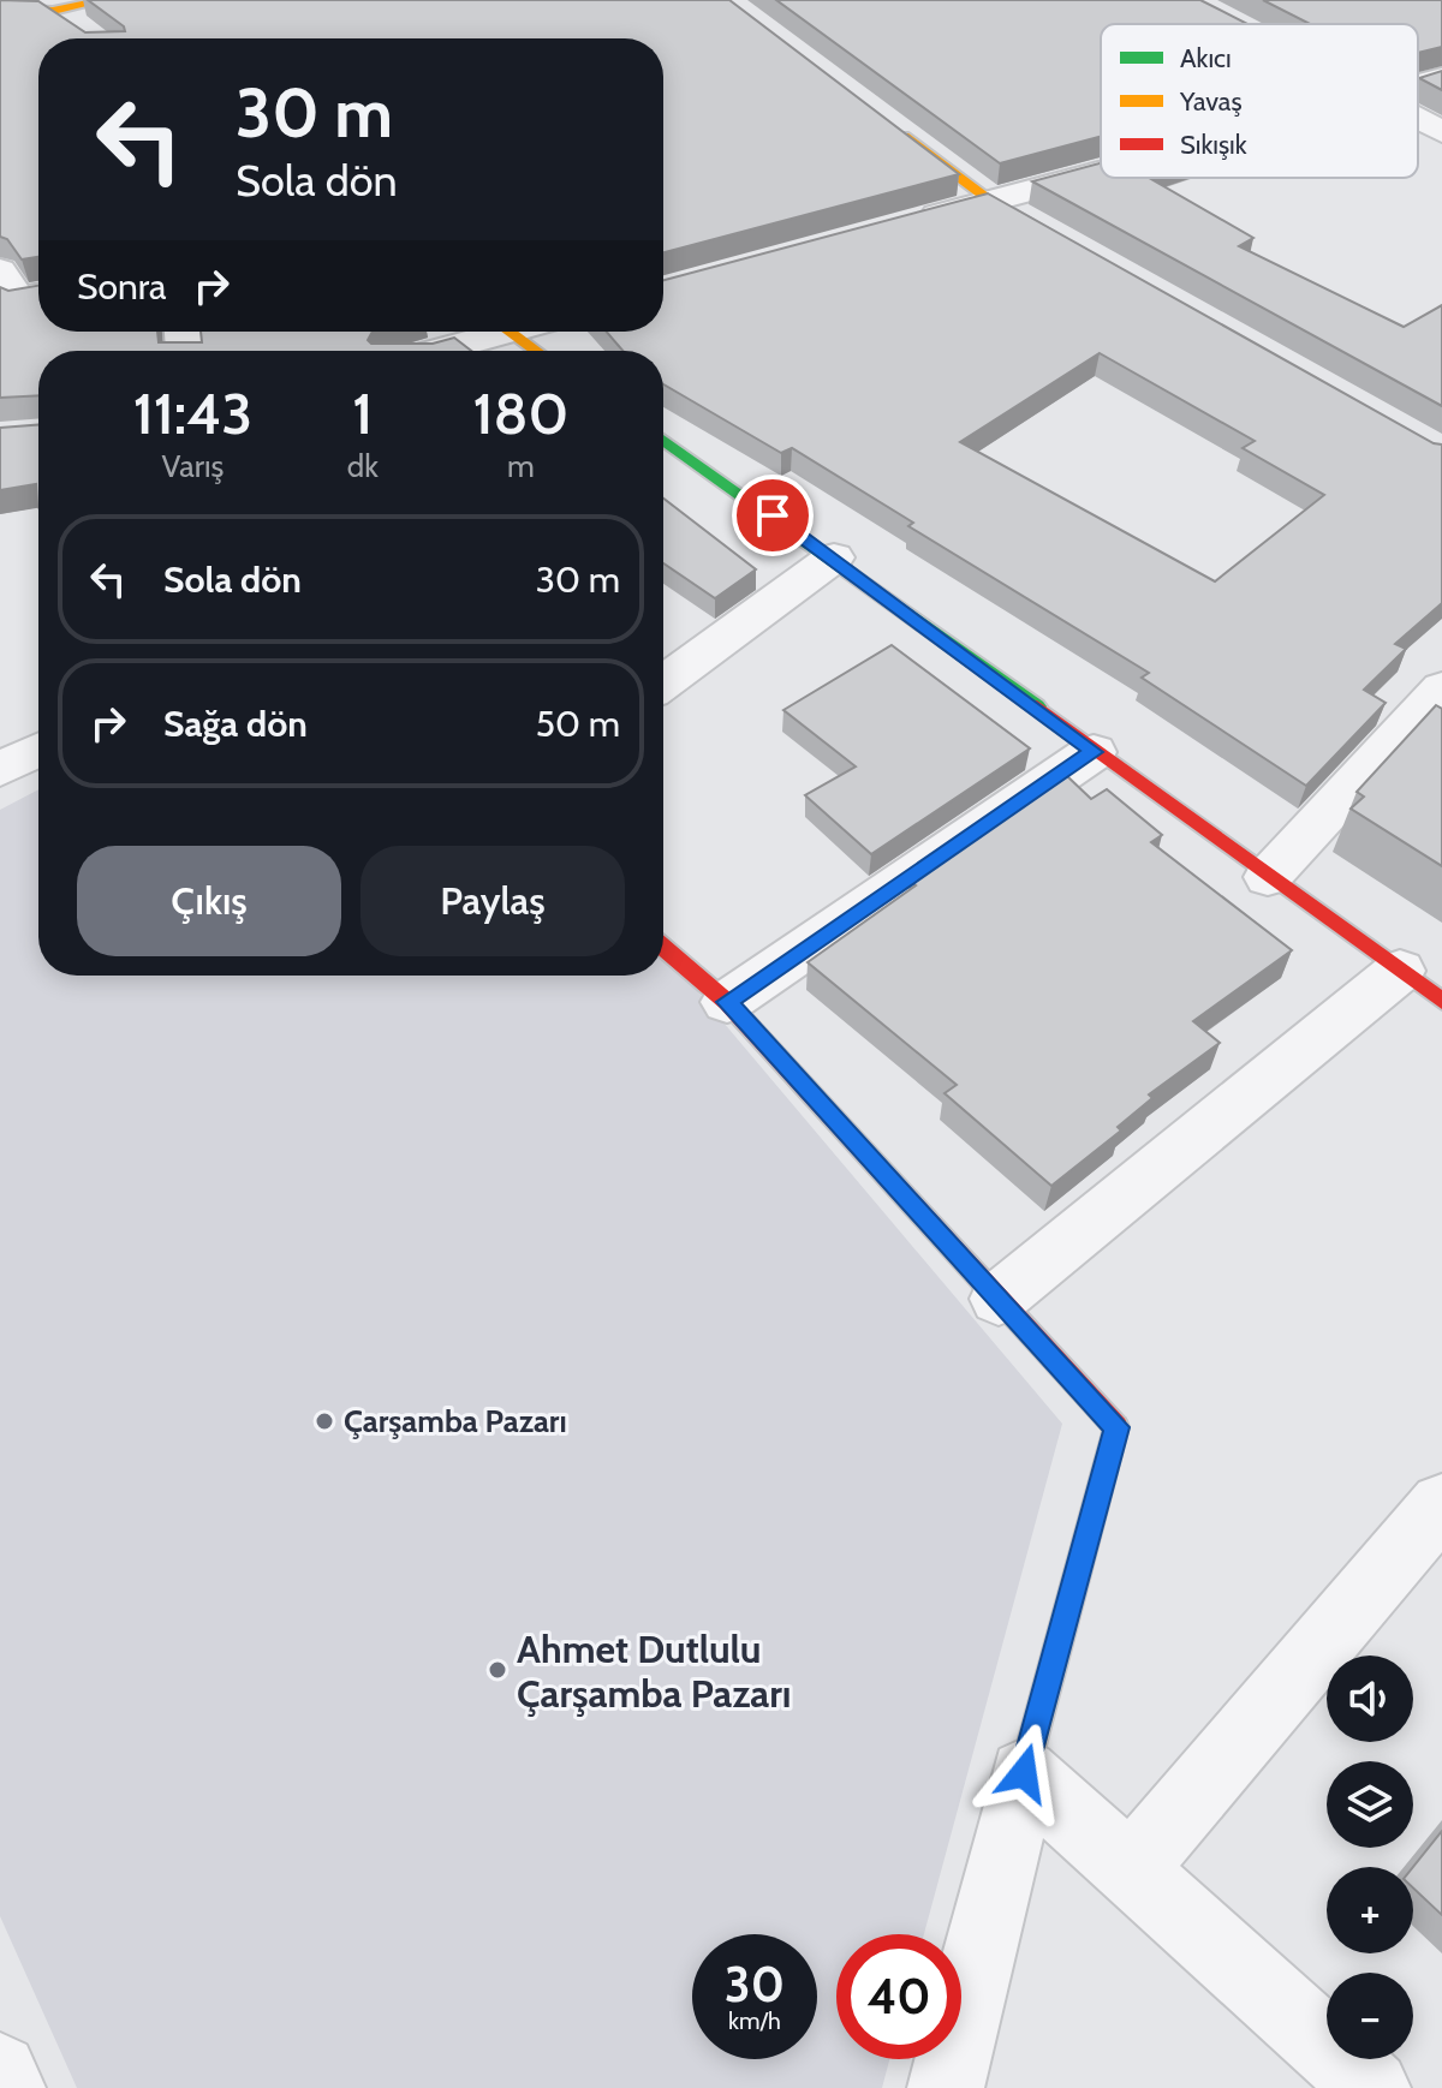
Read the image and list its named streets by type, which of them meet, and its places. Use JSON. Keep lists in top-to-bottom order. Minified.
{"places":["Çarşamba Pazarı","Ahmet Dutlulu Çarşamba Pazarı"],"legend":["Akıcı","Yavaş","Sıkışık"],"page":{"turn":["30 m","Sola dön"],"then":"Sonra","eta":["11:43","Varış","1","dk","180","m"],"list":[{"name":"Sola dön","value":"30 m"},{"name":"Sağa dön","value":"50 m"}],"buttons":["Çıkış","Paylaş"],"map_buttons":["+","−"],"speed":"30 km/h","limit":"40"}}
